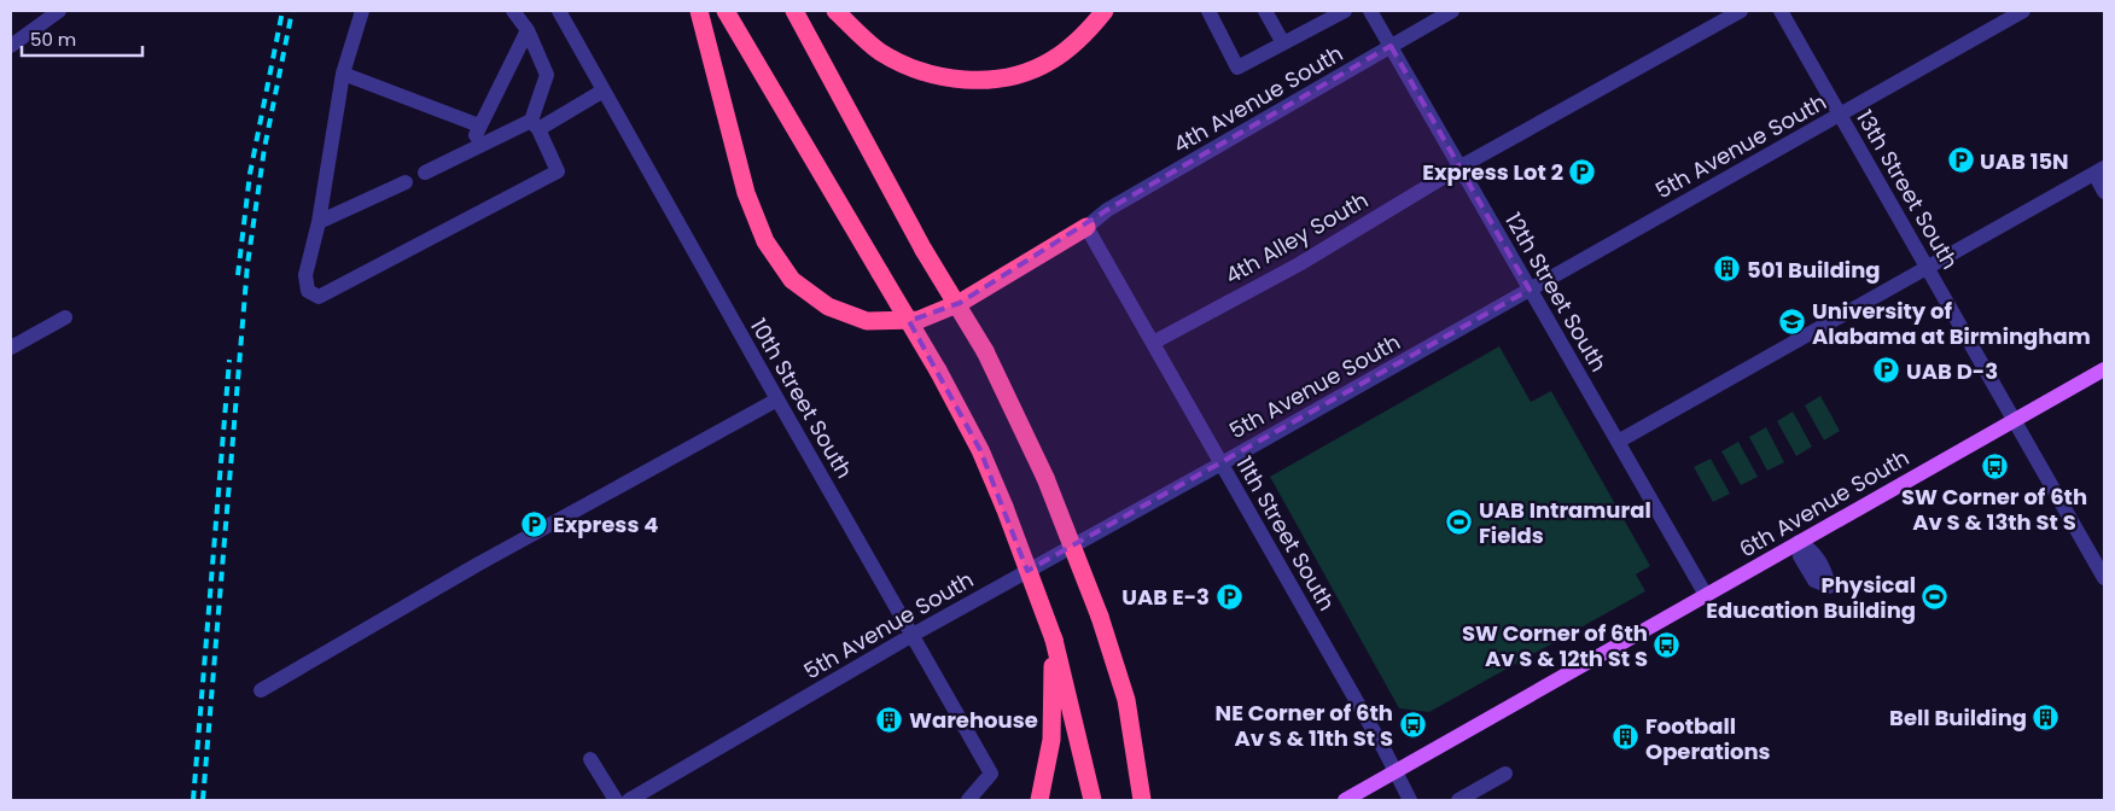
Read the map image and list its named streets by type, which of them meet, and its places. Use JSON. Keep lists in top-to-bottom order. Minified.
{"streets":{"main road":["6th Avenue South"],"street":["4th Avenue South","5th Avenue South","13th Street South","4th Alley South","12th Street South","10th Street South","11th Street South"]},"crossings":[["4th Avenue South","12th Street South"],["4th Avenue South","11th Street South"],["5th Avenue South","13th Street South"],["5th Avenue South","12th Street South"],["5th Avenue South","10th Street South"],["5th Avenue South","11th Street South"],["13th Street South","6th Avenue South"],["4th Alley South","12th Street South"],["4th Alley South","11th Street South"],["12th Street South","6th Avenue South"],["6th Avenue South","11th Street South"]],"places":{"parking":["UAB 15N","Express Lot 2","UAB D-3","Express 4","UAB E-3"],"building":["501 Building","Bell Building","Warehouse","Football Operations"],"school or university":["University of Alabama at Birmingham"],"bus stop":["SW Corner of 6th Av S & 13th St S","SW Corner of 6th Av S & 12th St S","NE Corner of 6th Av S & 11th St S"],"sports":["UAB Intramural Fields","Physical Education Building"]},"scale_bar":"50 m"}
